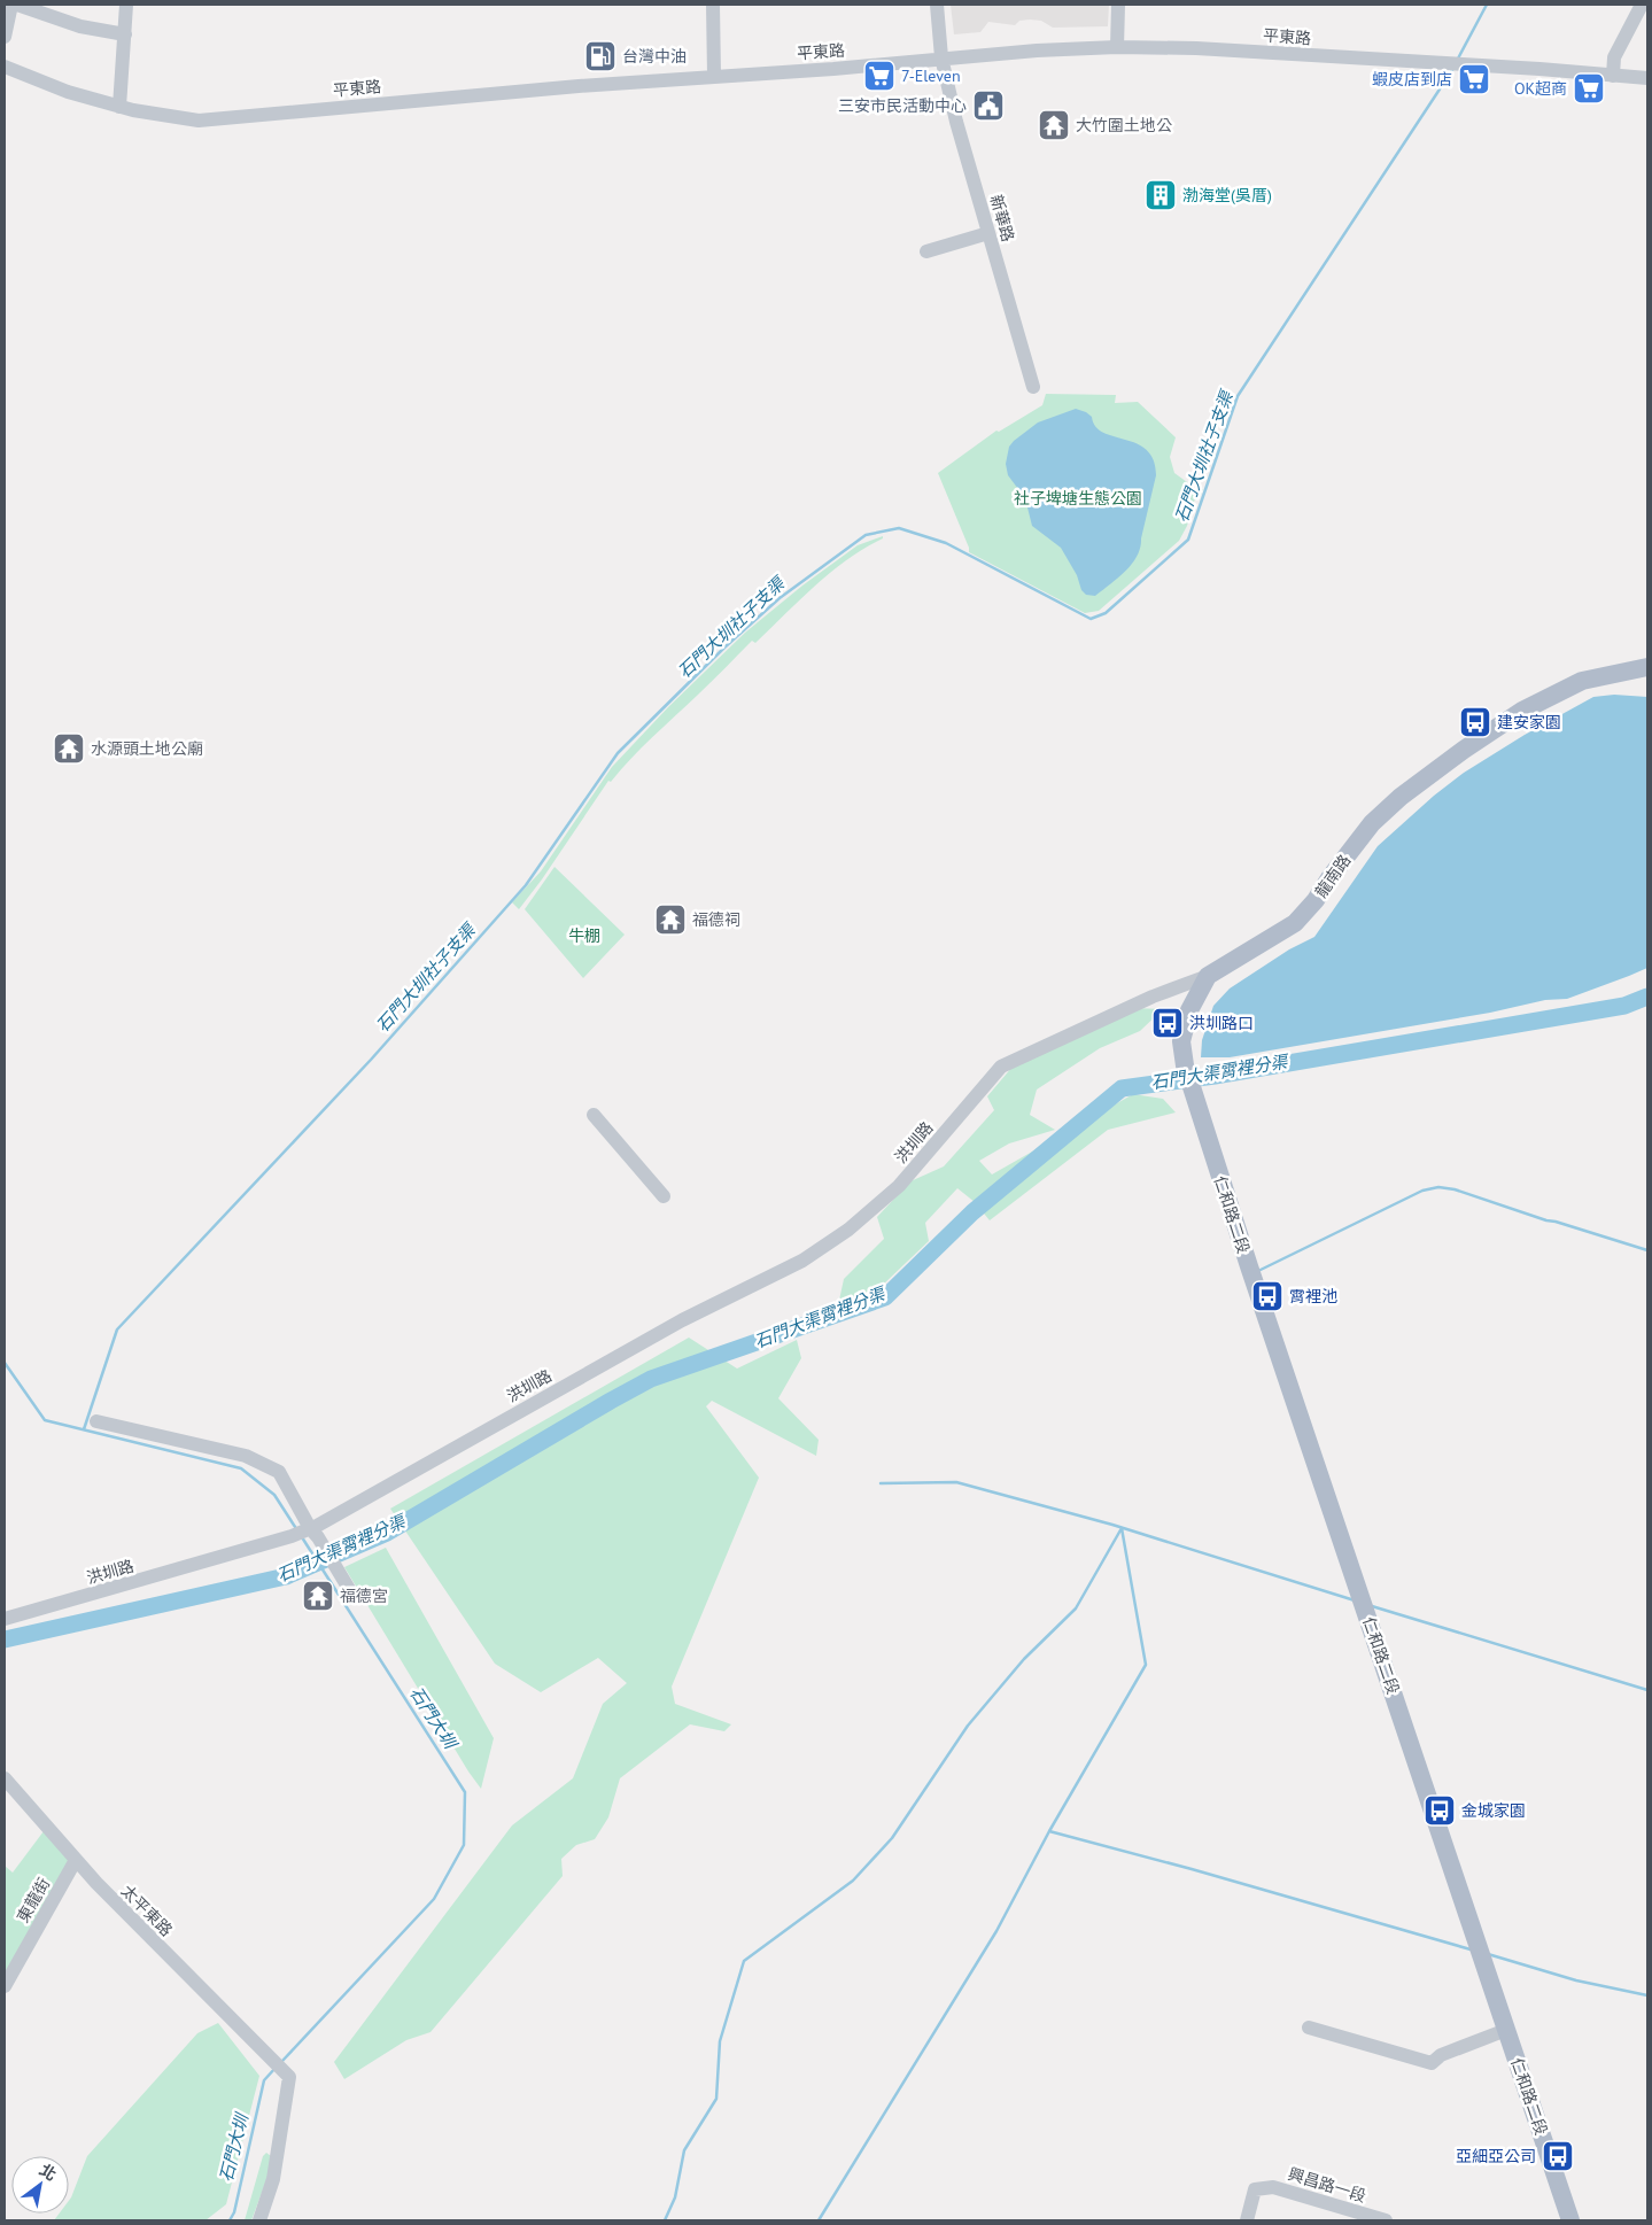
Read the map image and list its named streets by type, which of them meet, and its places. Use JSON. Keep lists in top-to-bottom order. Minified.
{"streets":{"main road":["龍南路","仁和路二段"],"street":["平東路","新華路","洪圳路","東龍街","太平東路","興昌路一段"]},"crossings":[["平東路","新華路"],["龍南路","洪圳路"],["龍南路","仁和路二段"],["東龍街","太平東路"]],"water":["石門大圳社子支渠","石門大渠霄裡分渠","石門大圳"],"parks":["社子埤塘生態公園","牛棚"],"places":{"fuel station":["台灣中油"],"supermarket":["7-Eleven","蝦皮店到店","OK超商"],"public building":["三安市民活動中心"],"temple":["大竹圍土地公","水源頭土地公廟","福德祠","福德宮"],"building":["渤海堂(吳厝)"],"bus stop":["建安家園","洪圳路口","霄裡池","金城家園","亞細亞公司"]},"north":"top right"}
